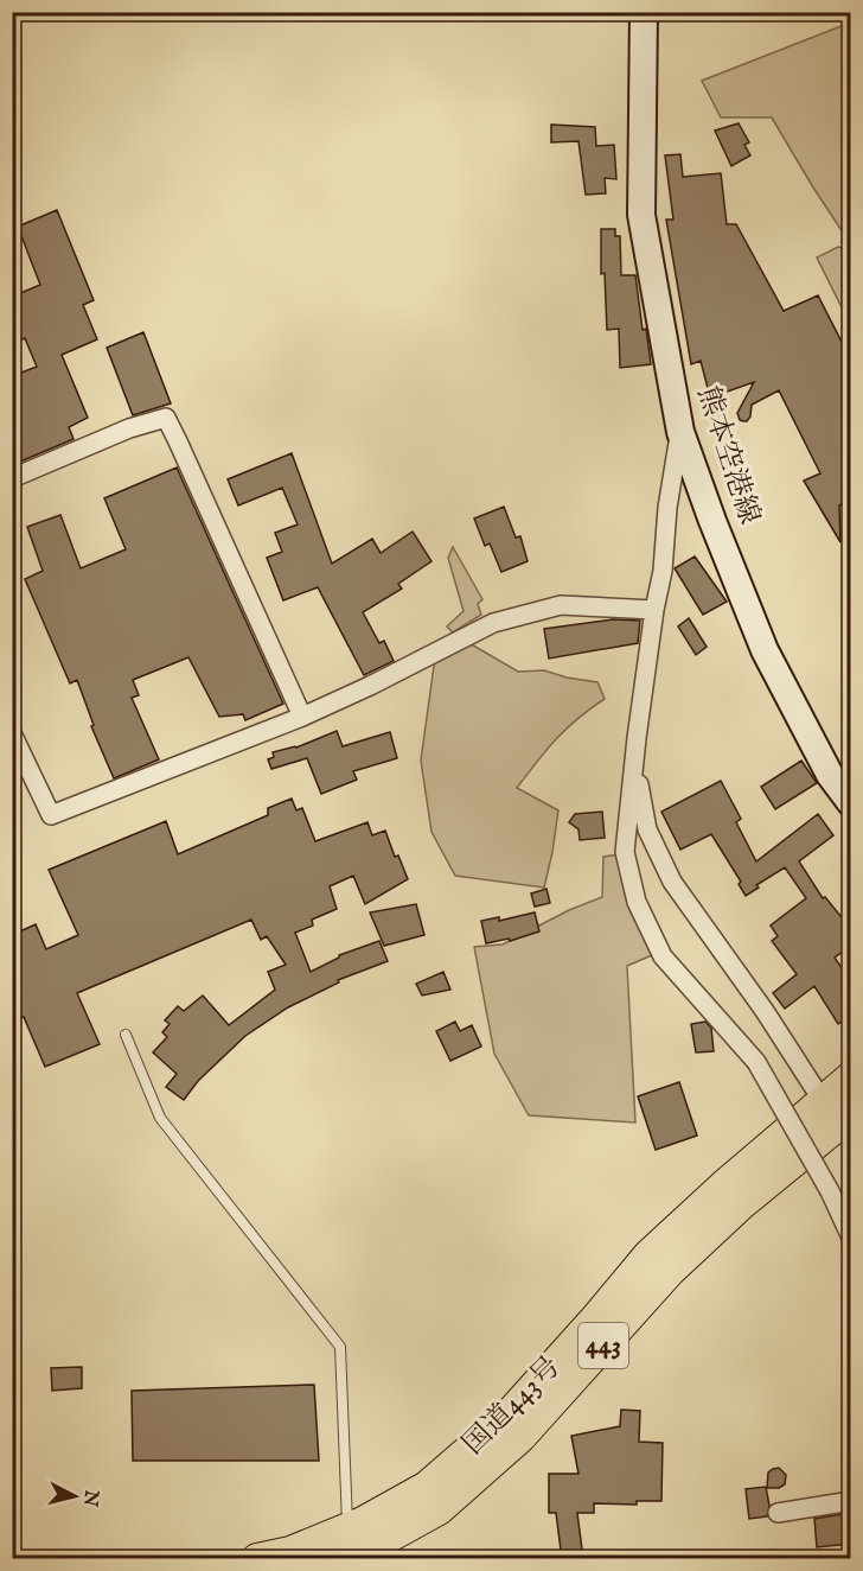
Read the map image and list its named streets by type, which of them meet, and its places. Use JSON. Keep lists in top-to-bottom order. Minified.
{"streets":{"highway":["443","国道443号"],"main road":["熊本空港線"]},"north":"right"}
